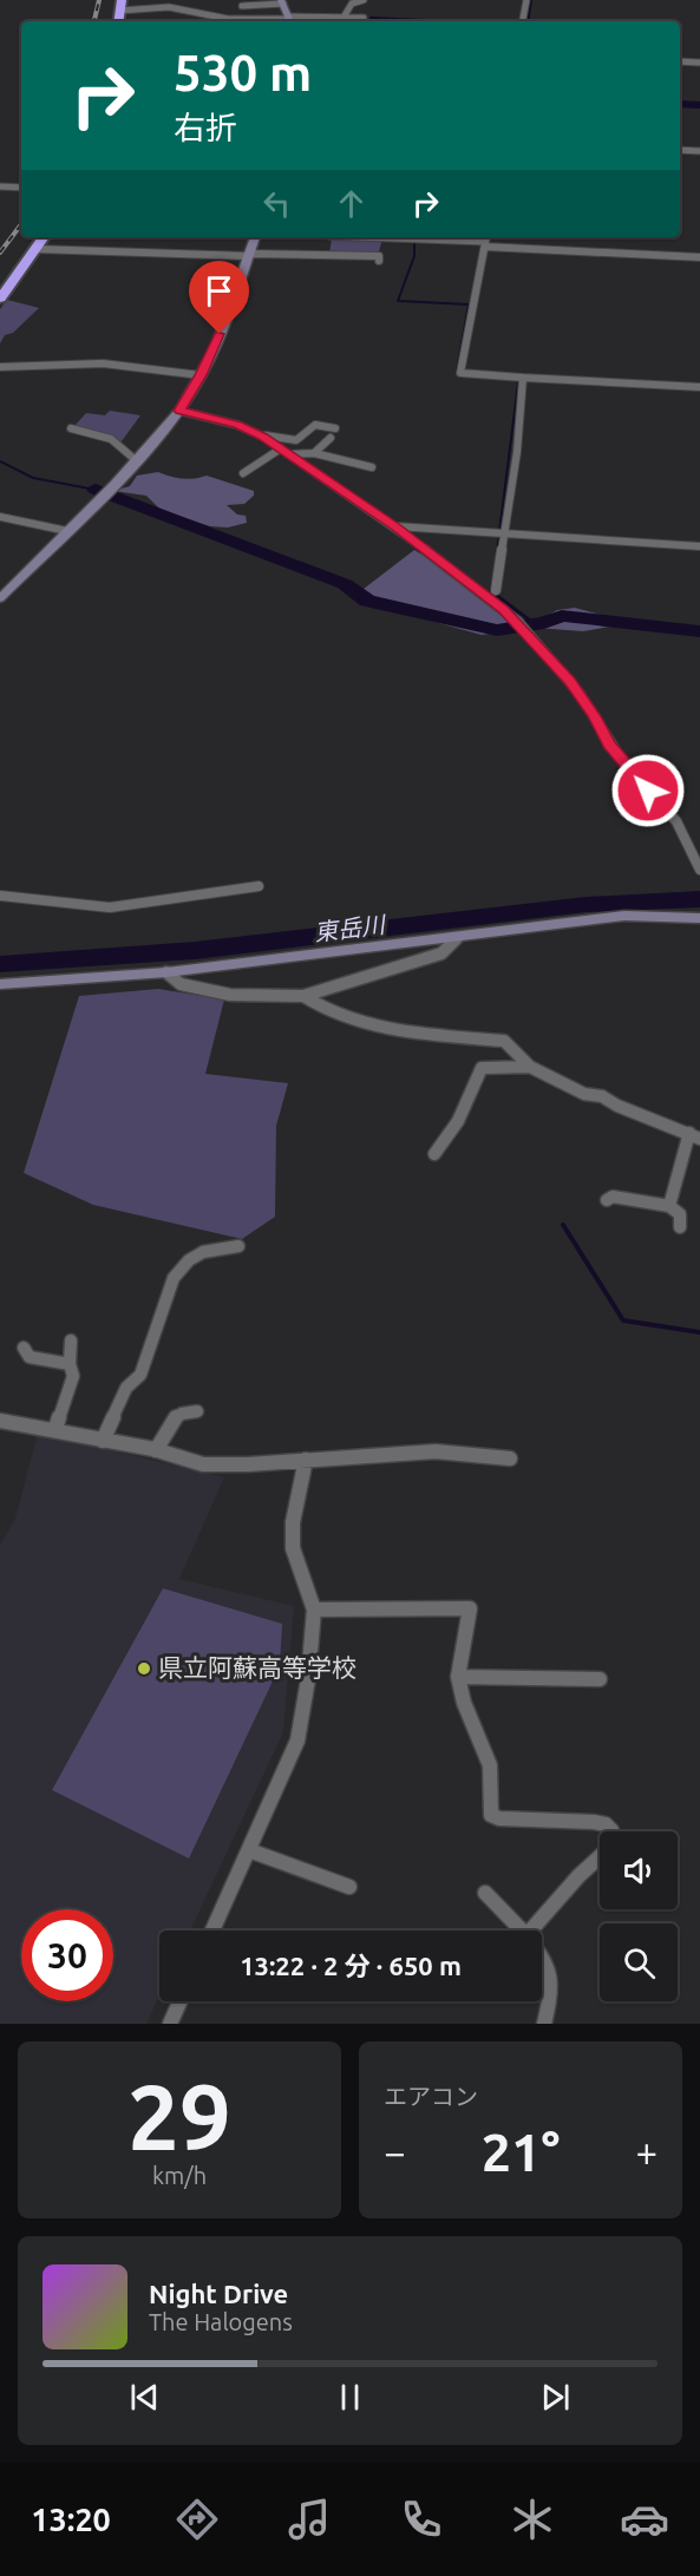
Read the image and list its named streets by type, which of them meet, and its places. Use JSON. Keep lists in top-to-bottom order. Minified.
{"water":["東岳川"],"places":["県立阿蘇高等学校"],"page":{"turn":["530 m","右折"],"limit":"30","trip":"13:22 · 2 分 · 650 m","tile":[["29","km/h"],"エアコン"],"heat":["−","21°","+"],"song":["Night Drive","The Halogens"],"tabs":"13:20"}}
